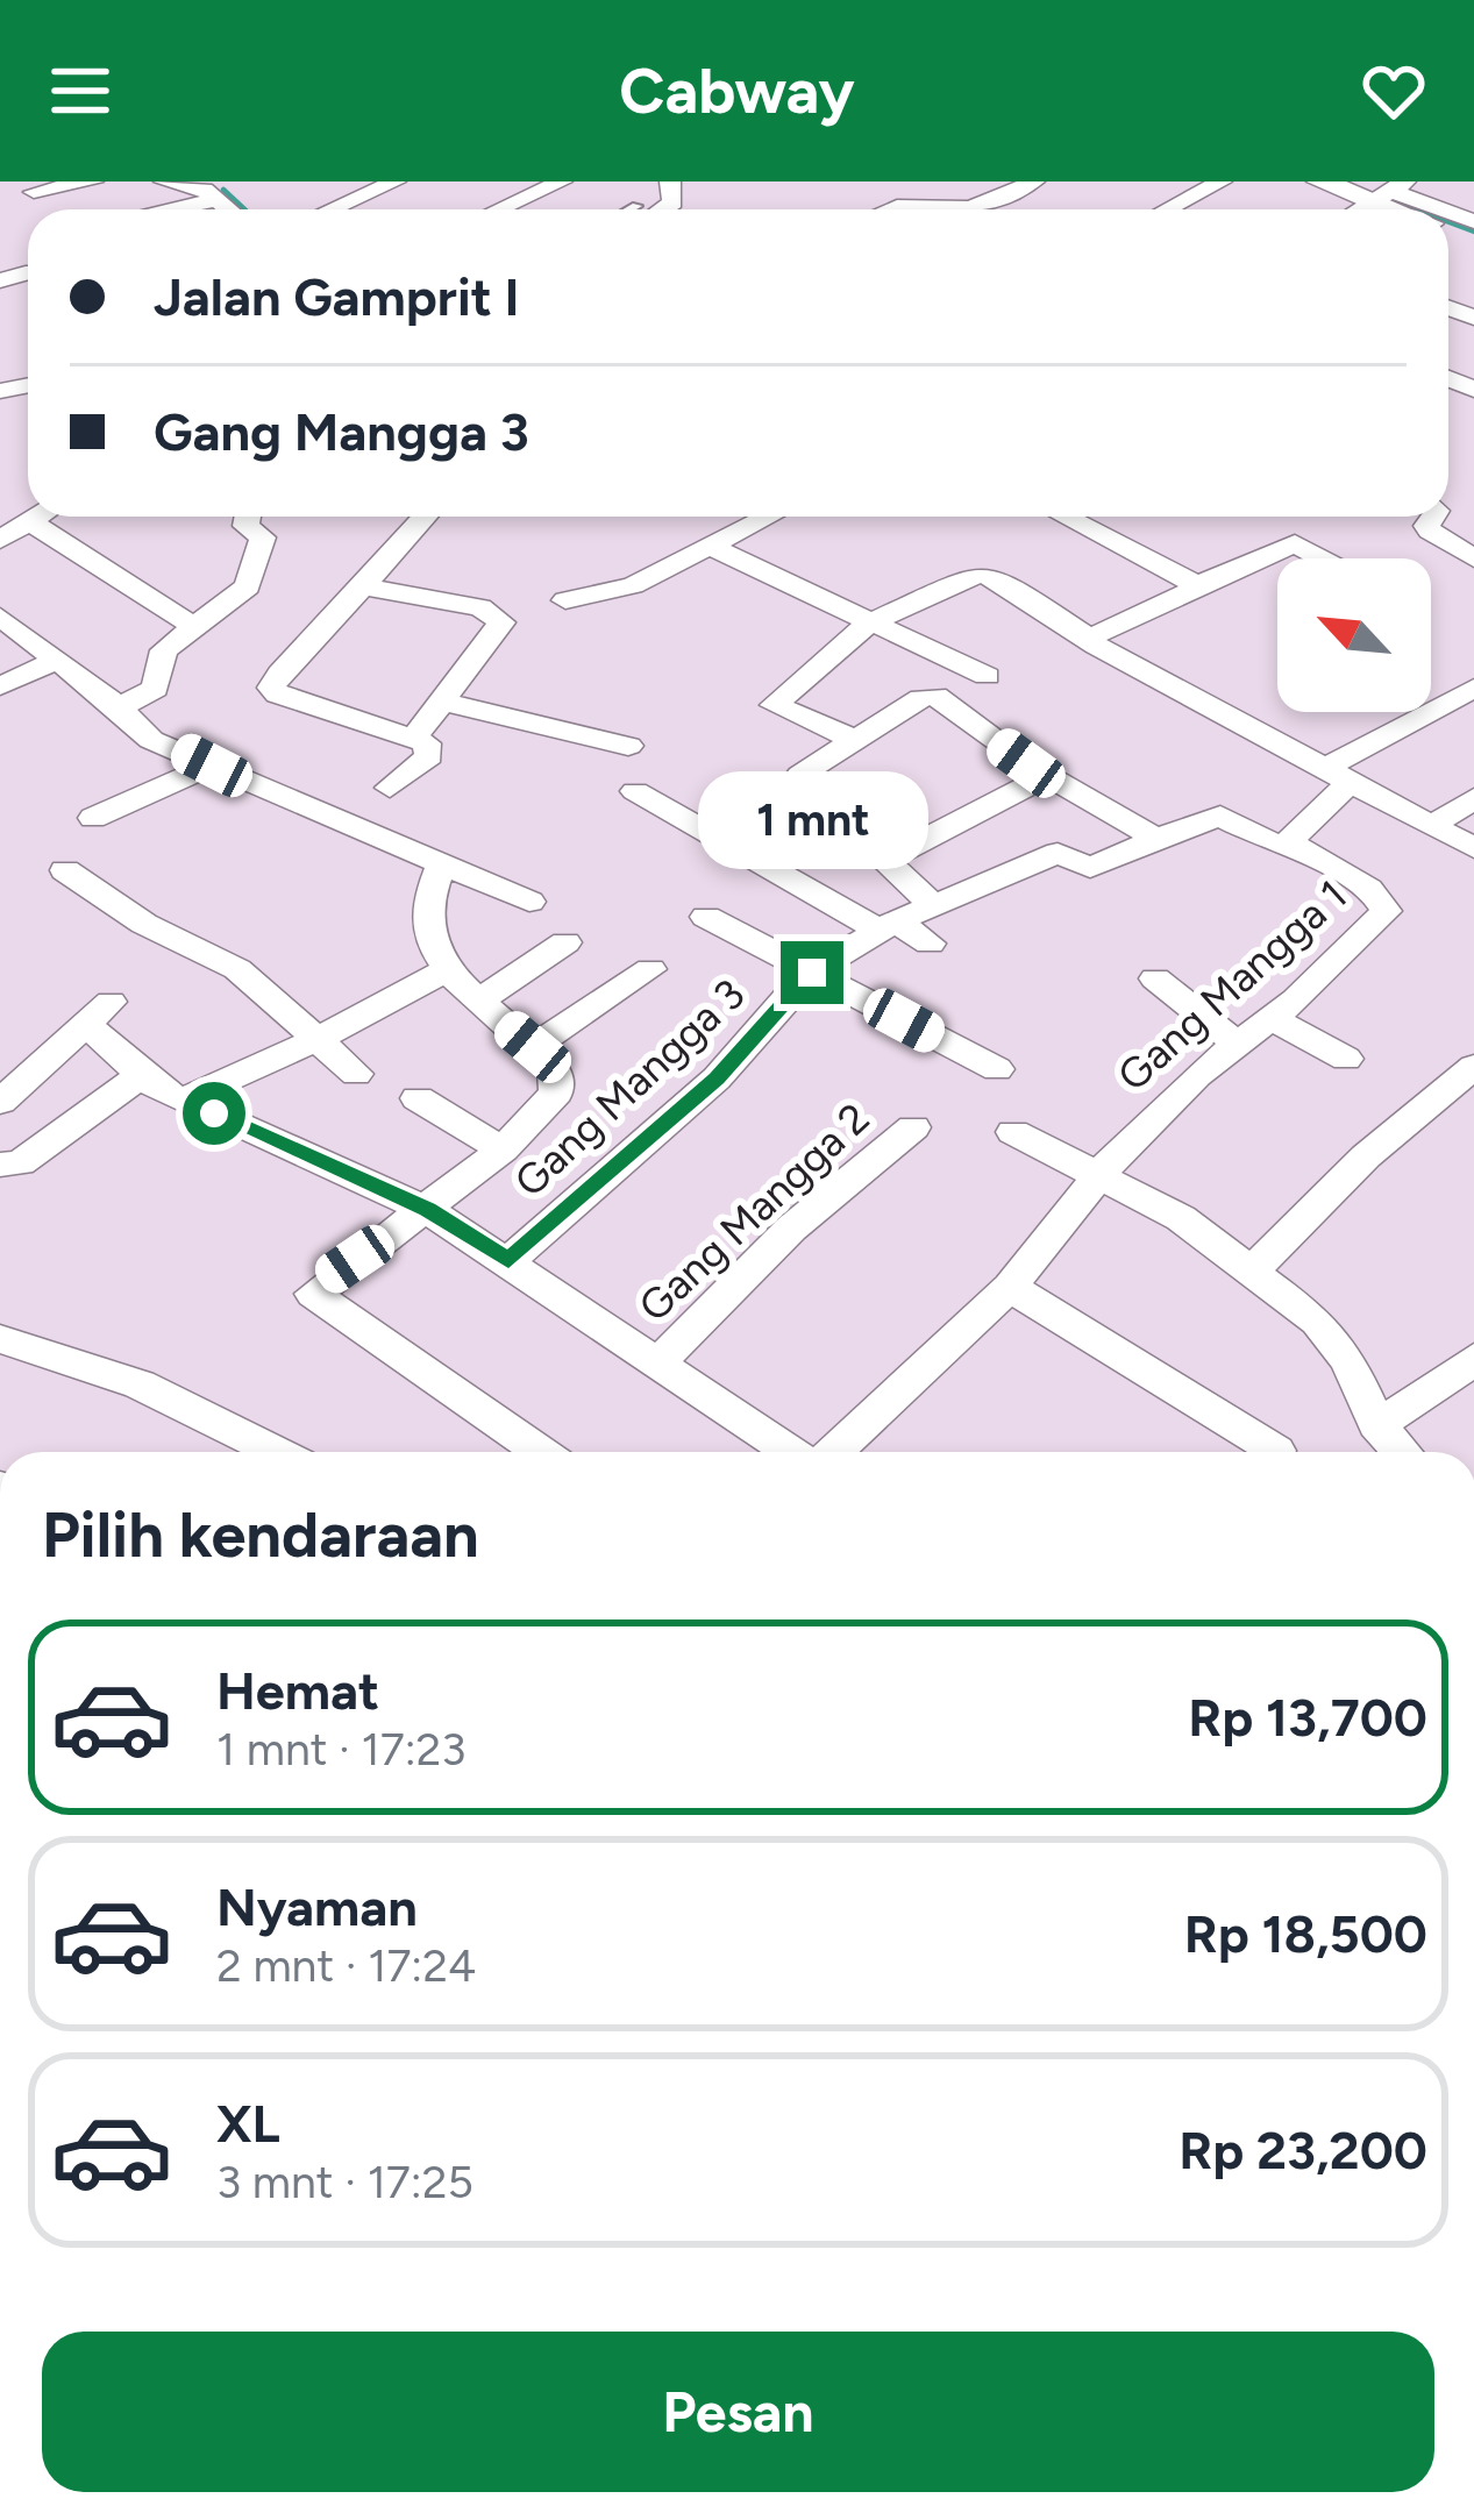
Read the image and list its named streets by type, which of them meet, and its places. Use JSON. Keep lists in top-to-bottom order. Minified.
{"streets":{"street":["Gang Mangga 1","Gang Mangga 3","Gang Mangga 2"]},"crossings":[["Gang Mangga 1","Gang Mangga 3"]],"north":"top left","page":{"header":"Cabway","banner":["Jalan Gamprit I","Gang Mangga 3"],"bubble":"1 mnt","heading":"Pilih kendaraan","list":[{"name":"Hemat","note":"1 mnt · 17:23","value":"Rp 13,700"},{"name":"Nyaman","note":"2 mnt · 17:24","value":"Rp 18,500"},{"name":"XL","note":"3 mnt · 17:25","value":"Rp 23,200"}],"buttons":"Pesan"}}
